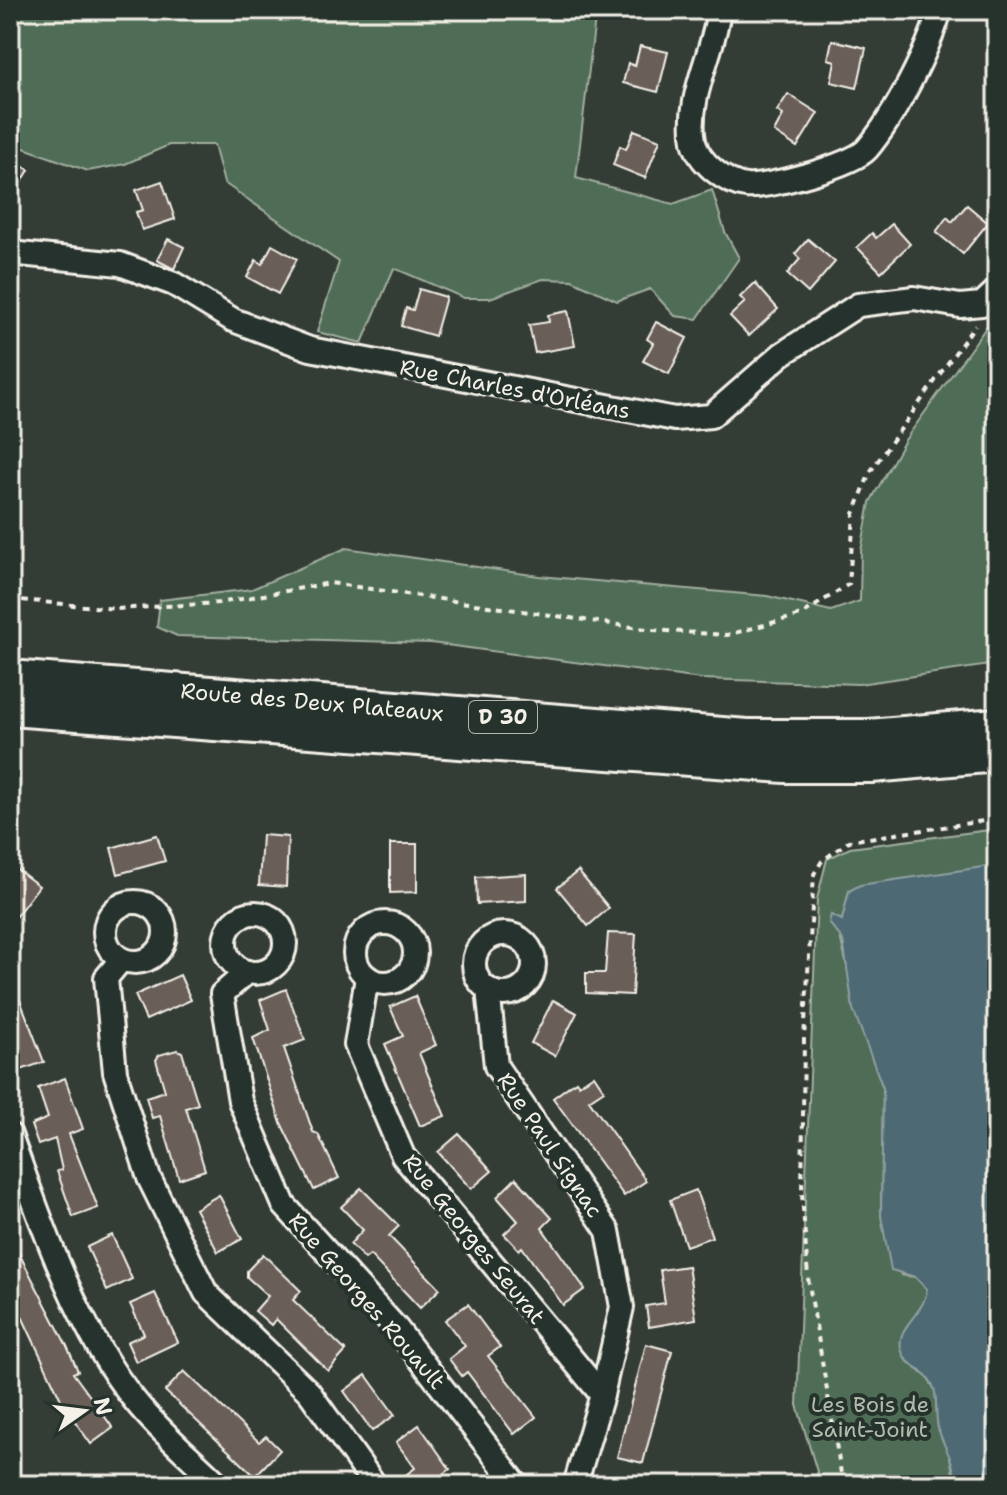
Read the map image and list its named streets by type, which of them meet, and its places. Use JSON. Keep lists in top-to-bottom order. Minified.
{"streets":{"main road":["Route des Deux Plateaux","D 30"],"street":["Rue Charles d'Orléans","Rue Paul Signac","Rue Georges Seurat","Rue Georges Rouault"]},"crossings":[["Rue Paul Signac","Rue Georges Seurat"]],"parks":["Les Bois de Saint-Joint"],"north":"right"}
